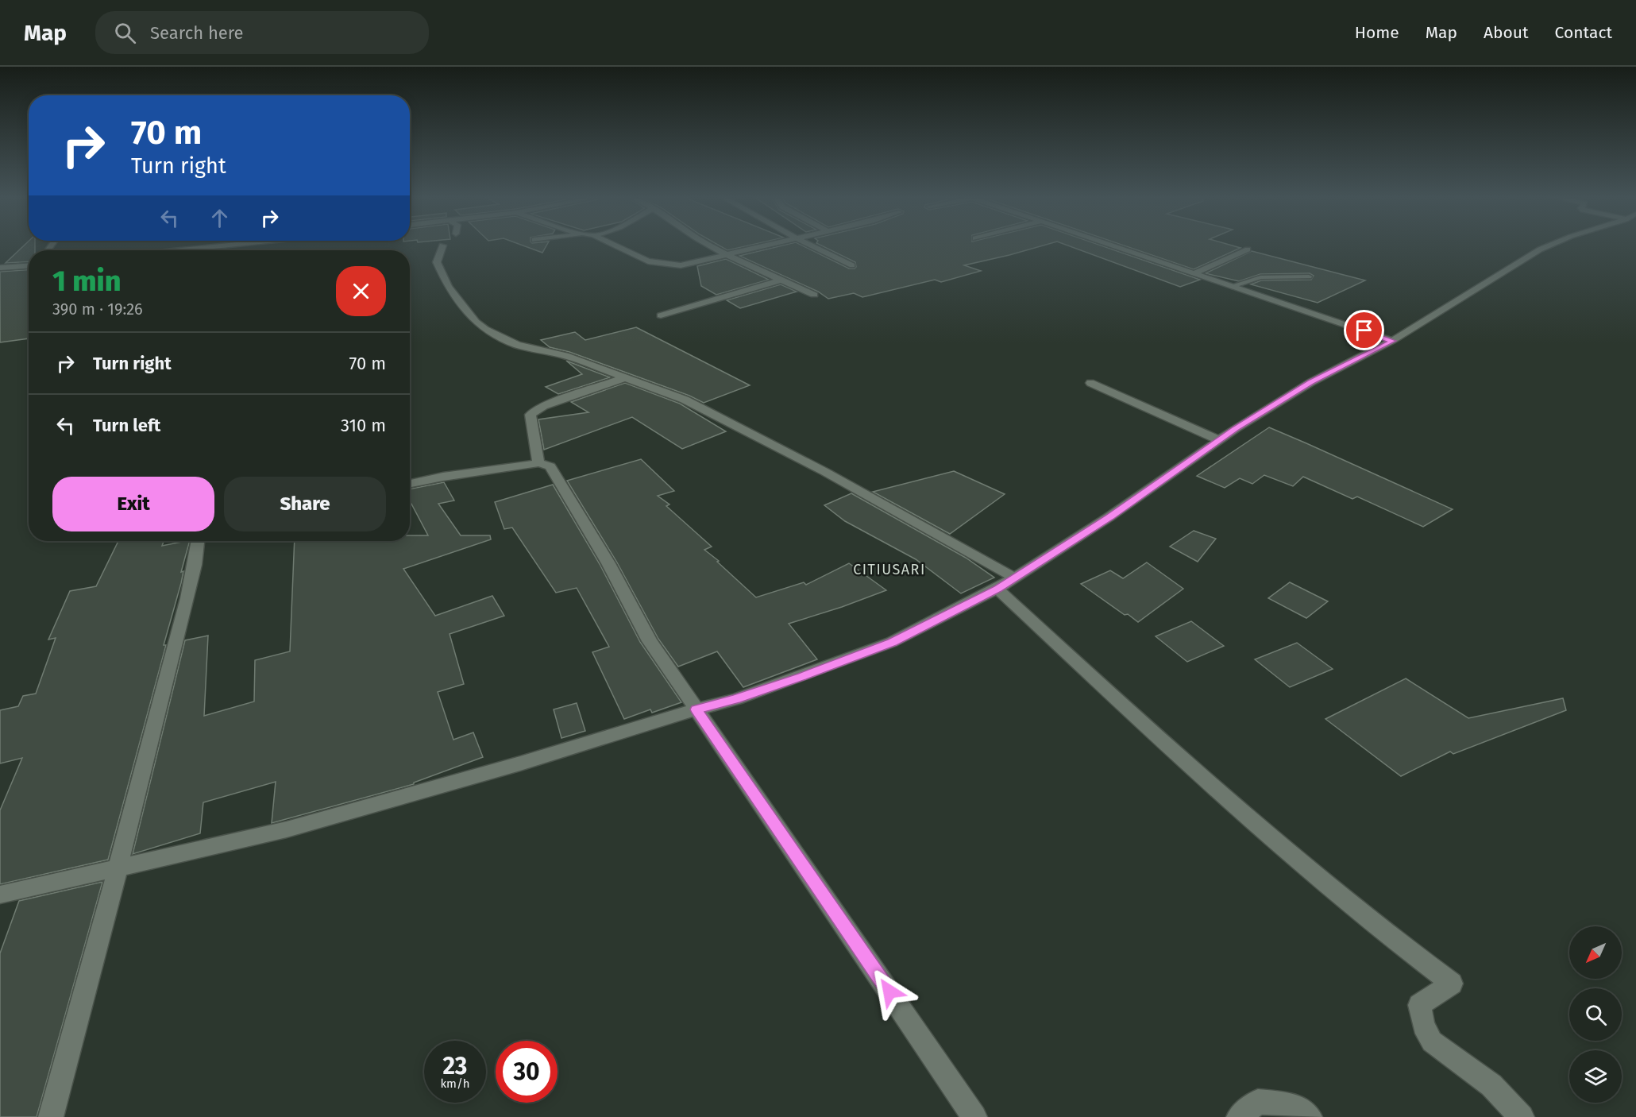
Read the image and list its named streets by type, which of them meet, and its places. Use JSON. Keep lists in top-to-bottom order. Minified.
{"districts":["CITIUSARI"],"north":"bottom left","page":{"header":"Map","search":"Search here","nav":["Home","Map","About","Contact"],"turn":["70 m","Turn right"],"heading":["1 min","390 m · 19:26"],"list":[{"name":"Turn right","value":"70 m"},{"name":"Turn left","value":"310 m"}],"buttons":["Exit","Share"],"speed":"23 km/h","limit":"30"}}
